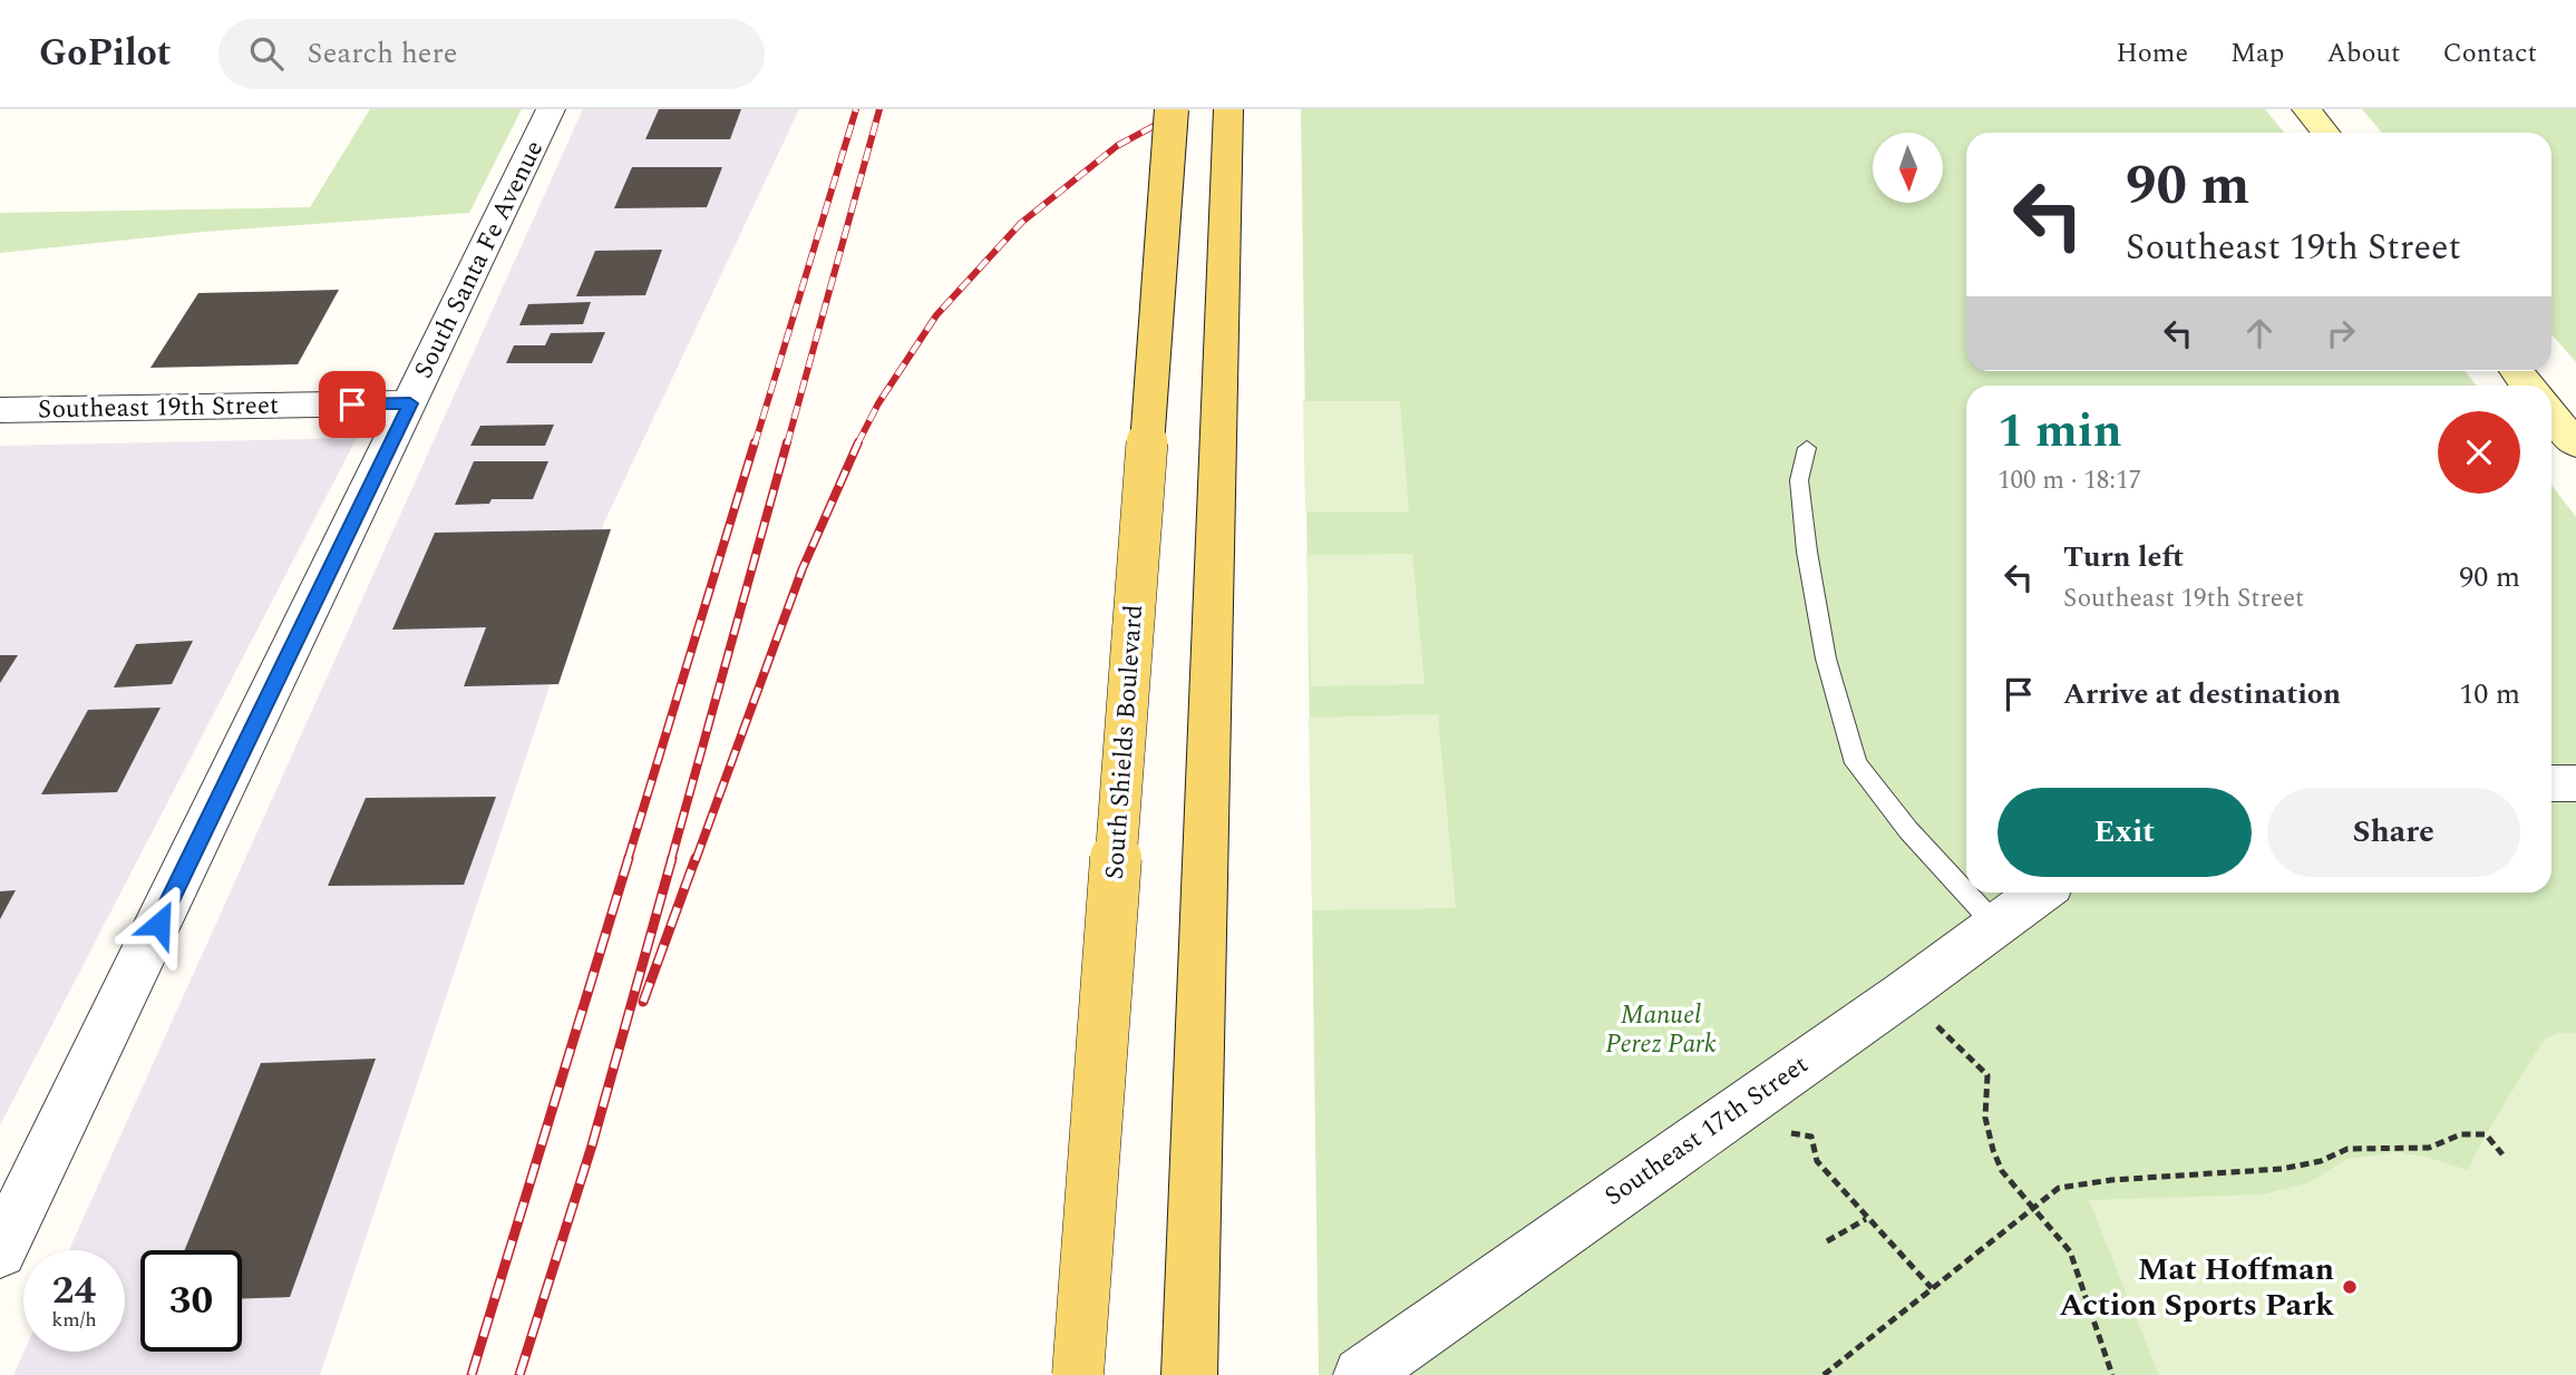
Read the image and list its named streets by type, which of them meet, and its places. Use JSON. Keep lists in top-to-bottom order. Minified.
{"streets":{"main road":["South Shields Boulevard"],"street":["South Santa Fe Avenue","Southeast 19th Street","Southeast 17th Street"]},"crossings":[["South Santa Fe Avenue","Southeast 19th Street"]],"parks":["Manuel Perez Park"],"places":["Mat Hoffman Action Sports Park"],"north":"bottom","page":{"header":"GoPilot","search":"Search here","nav":["Home","Map","About","Contact"],"turn":["90 m","Southeast 19th Street"],"heading":["1 min","100 m · 18:17"],"list":[{"name":"Turn left","note":"Southeast 19th Street","value":"90 m"},{"name":"Arrive at destination","value":"10 m"}],"buttons":["Exit","Share"],"speed":"24 km/h","limit":"30"}}
